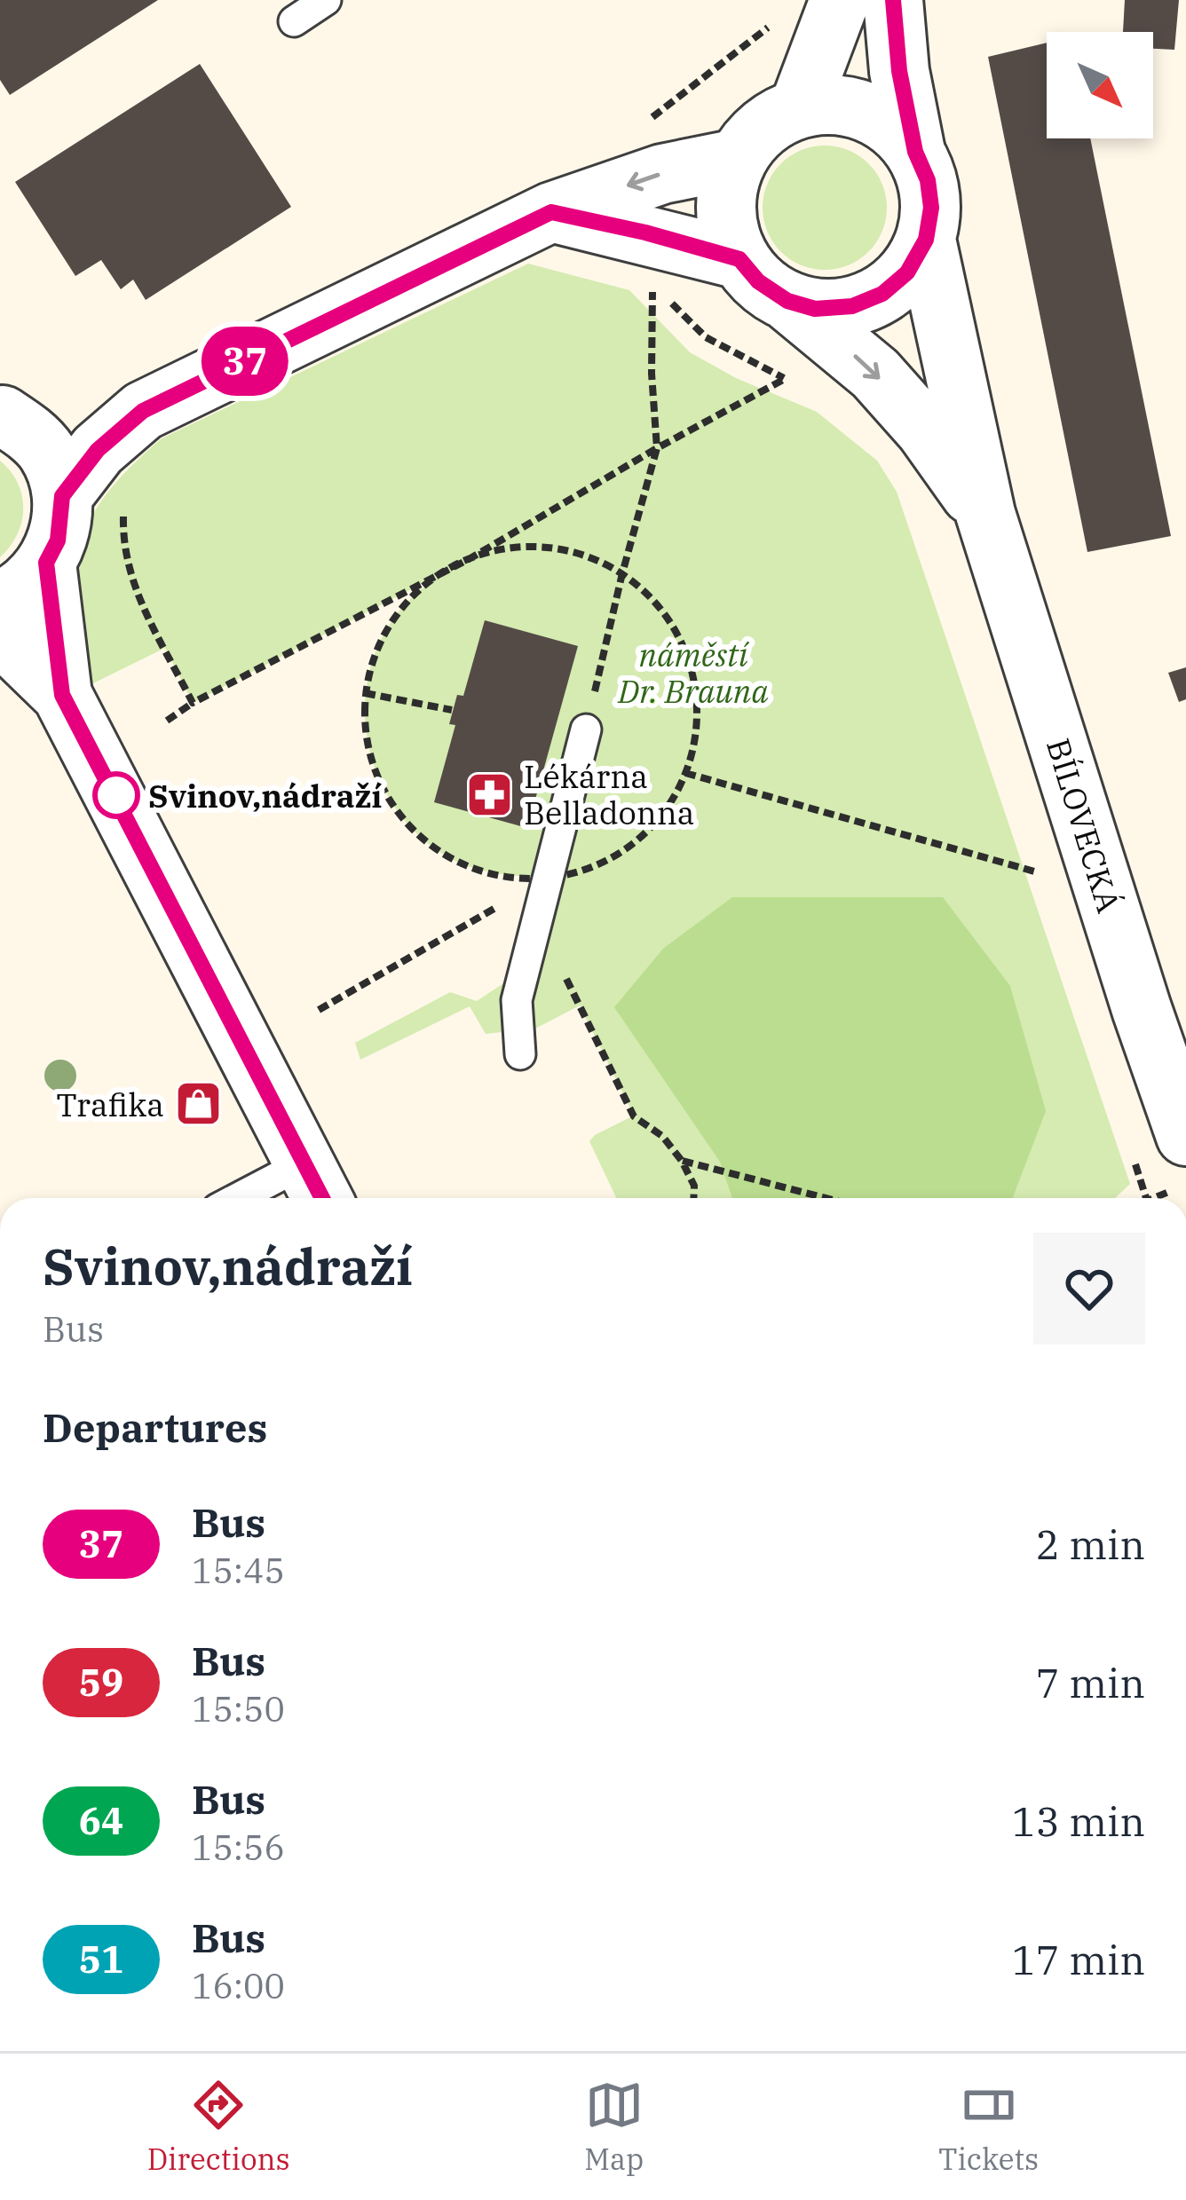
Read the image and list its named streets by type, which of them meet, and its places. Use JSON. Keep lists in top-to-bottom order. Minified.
{"streets":{"street":["BÍLOVECKÁ"]},"parks":["náměstí Dr. Brauna"],"places":{"pharmacy":["Lékárna Belladonna"],"other":["Svinov,nádraží"],"shop":["Trafika"]},"lines":["bus line 37"],"north":"bottom right","page":{"on_map":"37","heading":[["Svinov,nádraží","Bus"],"Departures"],"list":[{"mark":"37","name":"Bus","note":"15:45","value":"2 min"},{"mark":"59","name":"Bus","note":"15:50","value":"7 min"},{"mark":"64","name":"Bus","note":"15:56","value":"13 min"},{"mark":"51","name":"Bus","note":"16:00","value":"17 min"}],"tabs":["Directions","Map","Tickets"]}}
